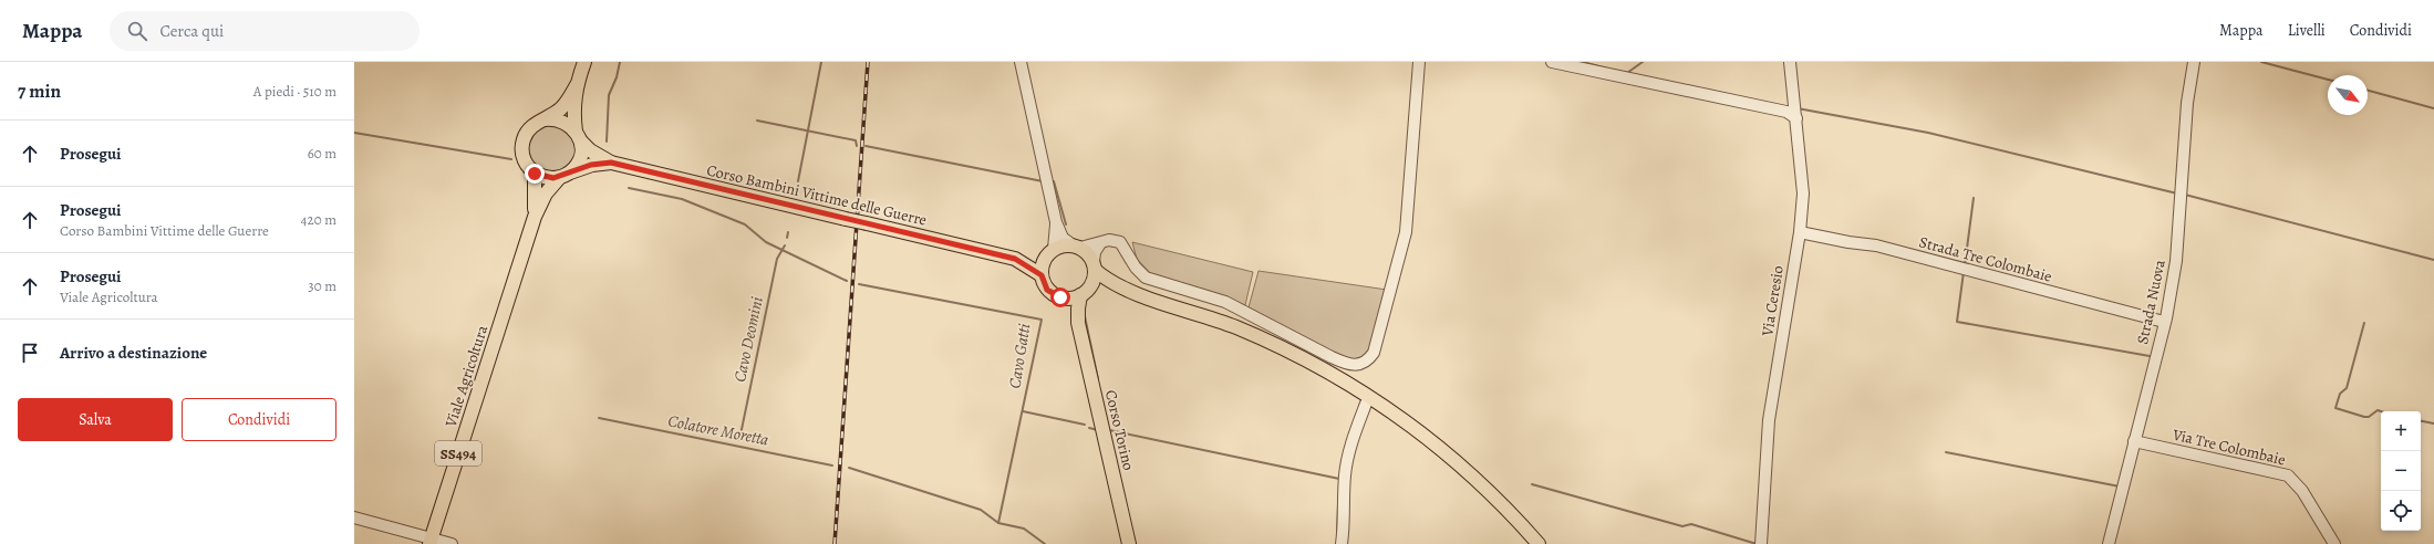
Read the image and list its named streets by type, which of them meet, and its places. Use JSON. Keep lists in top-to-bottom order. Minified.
{"streets":{"main road":["Corso Bambini Vittime delle Guerre","Viale Agricoltura","Corso Torino","SS494"],"street":["Strada Tre Colombaie","Via Ceresio","Strada Nuova","Via Tre Colombaie"]},"crossings":[["Corso Bambini Vittime delle Guerre","Viale Agricoltura"],["Strada Tre Colombaie","Via Ceresio"],["Strada Tre Colombaie","Strada Nuova"],["Strada Nuova","Via Tre Colombaie"]],"water":["Cavo Deomini","Cavo Gatti","Colatore Moretta"],"north":"bottom right","page":{"header":"Mappa","search":"Cerca qui","nav":["Mappa","Livelli","Condividi"],"heading":["7 min","A piedi · 510 m"],"list":[["Prosegui","60 m"],["Prosegui","Corso Bambini Vittime delle Guerre","420 m"],["Prosegui","Viale Agricoltura","30 m"],"Arrivo a destinazione"],"buttons":["Salva","Condividi"],"map_buttons":["+","−"]}}
